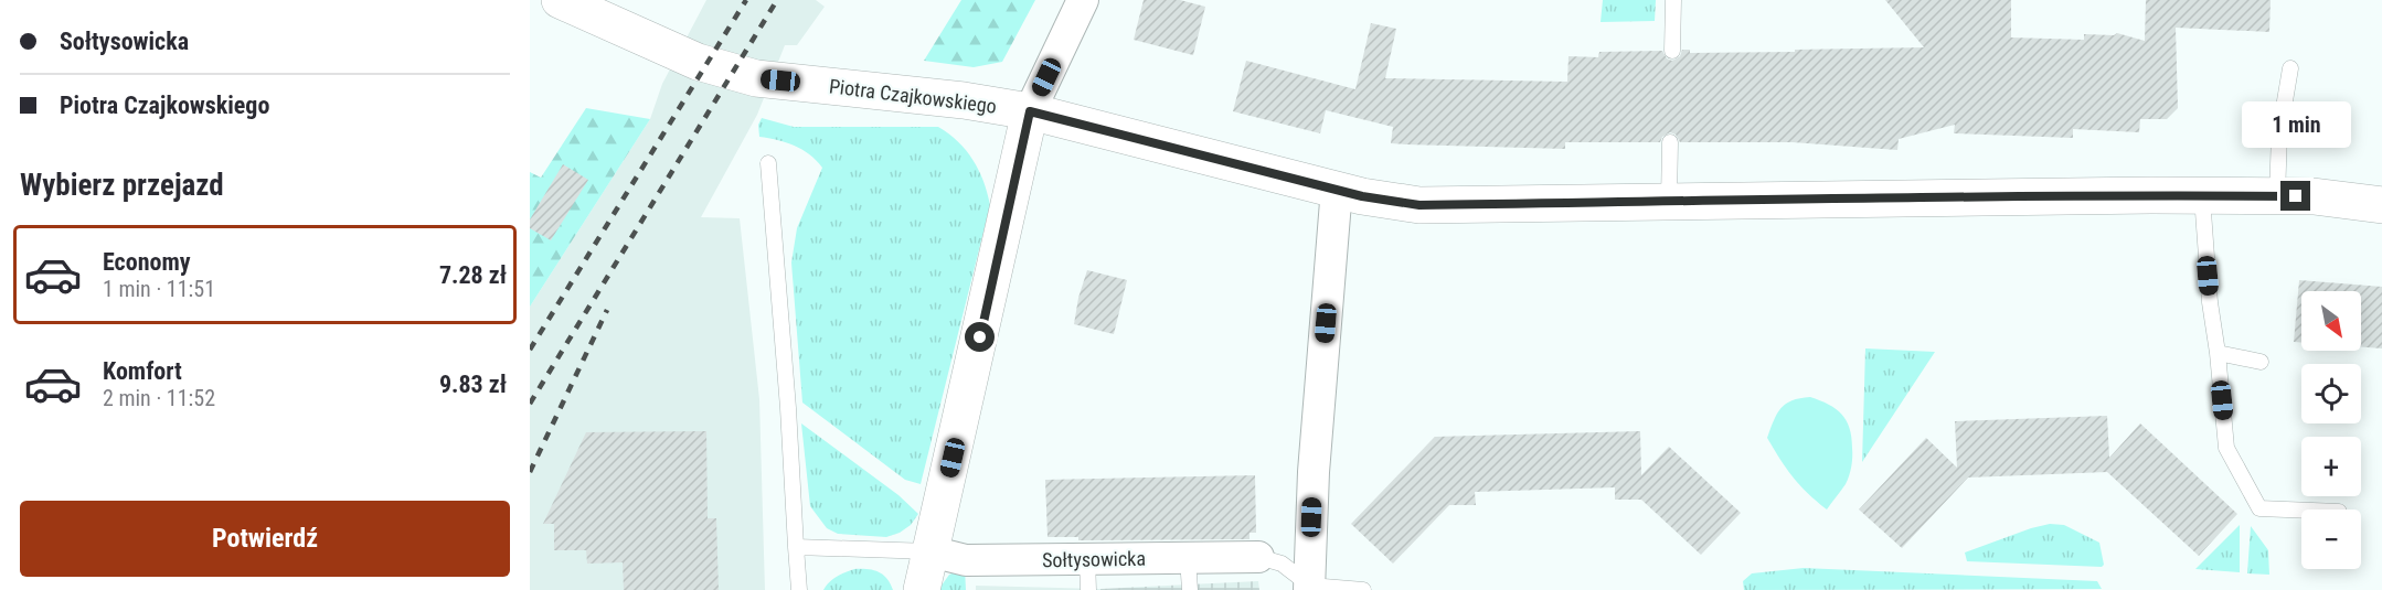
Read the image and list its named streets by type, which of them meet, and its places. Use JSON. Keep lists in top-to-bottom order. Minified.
{"streets":{"street":["Piotra Czajkowskiego","Sołtysowicka"]},"north":"bottom right","page":{"banner":["Sołtysowicka","Piotra Czajkowskiego"],"bubble":"1 min","heading":"Wybierz przejazd","list":[{"name":"Economy","note":"1 min · 11:51","value":"7.28 zł"},{"name":"Komfort","note":"2 min · 11:52","value":"9.83 zł"}],"map_buttons":["+","−"],"buttons":"Potwierdź"}}
